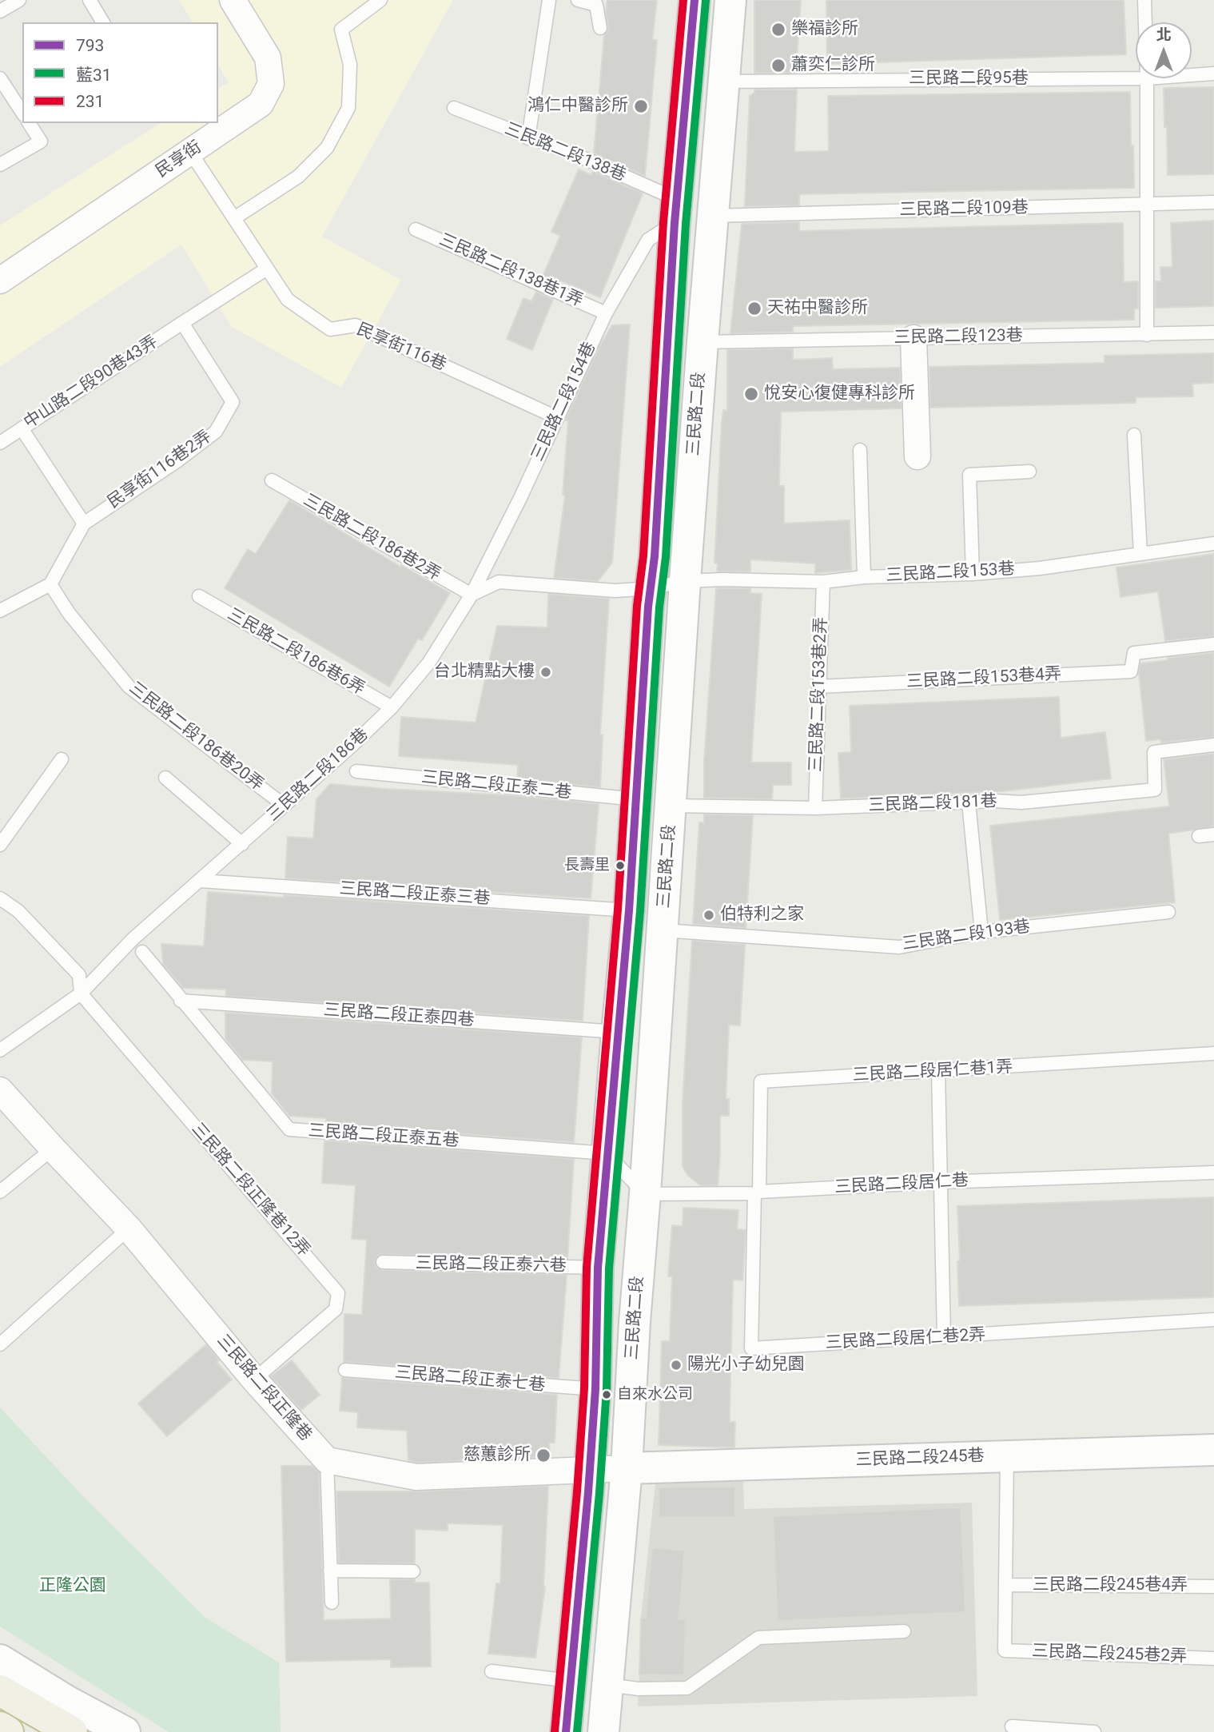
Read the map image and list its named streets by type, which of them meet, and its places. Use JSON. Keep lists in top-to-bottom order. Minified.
{"streets":{"street":["民享街","三民路二段","三民路二段正隆巷","三民路二段245巷"],"lane":["三民路二段95巷","三民路二段138巷","三民路二段109巷","三民路二段138巷1弄","三民路二段123巷","民享街116巷","中山路二段90巷43弄","三民路二段154巷","民享街116巷2弄","三民路二段186巷2弄","三民路二段153巷","三民路二段186巷6弄","三民路二段153巷4弄","三民路二段153巷2弄","三民路二段186巷20弄","三民路二段186巷","三民路二段正泰二巷","三民路二段181巷","三民路二段正泰三巷","三民路二段193巷","三民路二段正泰四巷","三民路二段居仁巷1弄","三民路二段正泰五巷","三民路二段居仁巷","三民路二段正隆巷12弄","三民路二段正泰六巷","三民路二段居仁巷2弄","三民路二段正泰七巷","三民路二段245巷4弄","三民路二段245巷2弄"]},"crossings":[["三民路二段95巷","三民路二段"],["三民路二段138巷","三民路二段154巷"],["三民路二段138巷","三民路二段"],["民享街","民享街116巷"],["三民路二段109巷","三民路二段"],["三民路二段138巷1弄","三民路二段154巷"],["三民路二段123巷","三民路二段"],["民享街116巷","三民路二段154巷"],["中山路二段90巷43弄","民享街116巷2弄"],["三民路二段154巷","三民路二段"],["三民路二段154巷","三民路二段186巷2弄"],["三民路二段154巷","三民路二段186巷"],["三民路二段","三民路二段153巷"],["三民路二段","三民路二段正泰二巷"],["三民路二段","三民路二段181巷"],["三民路二段","三民路二段正泰三巷"],["三民路二段","三民路二段193巷"],["三民路二段","三民路二段正泰四巷"],["三民路二段","三民路二段正泰五巷"],["三民路二段","三民路二段居仁巷"],["三民路二段","三民路二段正泰六巷"],["三民路二段","三民路二段正泰七巷"],["三民路二段","三民路二段245巷"],["民享街116巷2弄","三民路二段186巷20弄"],["三民路二段186巷2弄","三民路二段186巷"],["三民路二段153巷","三民路二段153巷2弄"],["三民路二段186巷6弄","三民路二段186巷"],["三民路二段153巷4弄","三民路二段153巷2弄"],["三民路二段153巷2弄","三民路二段181巷"],["三民路二段186巷20弄","三民路二段186巷"],["三民路二段186巷","三民路二段正泰三巷"],["三民路二段186巷","三民路二段正隆巷12弄"],["三民路二段正泰四巷","三民路二段正泰五巷"],["三民路二段居仁巷1弄","三民路二段居仁巷"],["三民路二段居仁巷1弄","三民路二段居仁巷2弄"],["三民路二段居仁巷","三民路二段居仁巷2弄"],["三民路二段正隆巷12弄","三民路二段正隆巷"],["三民路二段245巷4弄","三民路二段245巷2弄"]],"parks":["正隆公園"],"places":["樂福診所","蕭奕仁診所","鴻仁中醫診所","天祐中醫診所","悅安心復健專科診所","台北精點大樓","長壽里","伯特利之家","陽光小子幼兒園","自來水公司","慈蕙診所"],"lines":["transit line 793","transit line 231","transit line 藍31"],"legend":["793","藍31","231"],"north":"top"}
